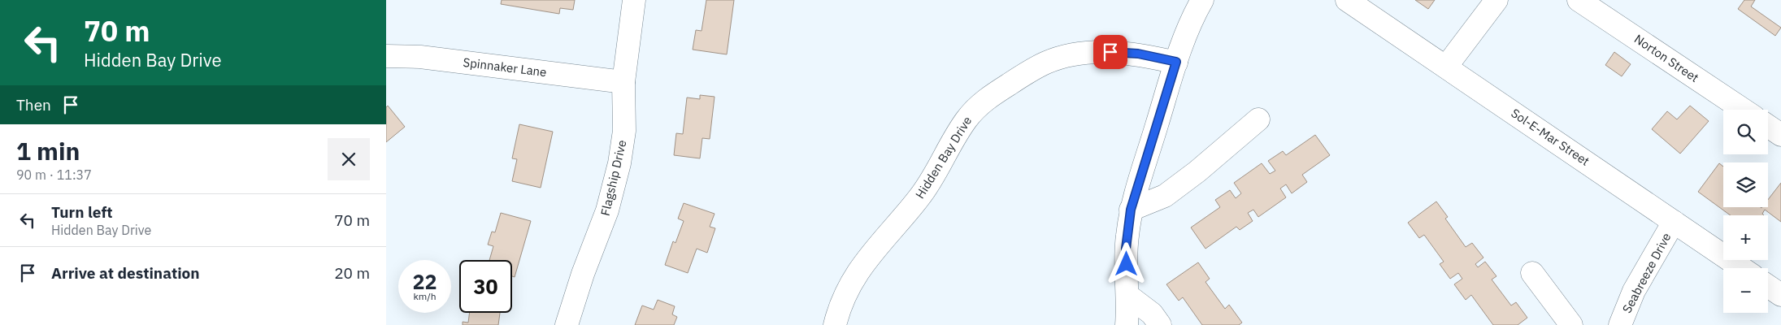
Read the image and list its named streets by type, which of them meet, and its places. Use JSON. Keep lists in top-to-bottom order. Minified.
{"streets":{"street":["Norton Street","Spinnaker Lane","Sol-E-Mar Street","Hidden Bay Drive","Flagship Drive","Seabreeze Drive"]},"crossings":[["Spinnaker Lane","Flagship Drive"],["Sol-E-Mar Street","Seabreeze Drive"]],"page":{"turn":["70 m","Hidden Bay Drive"],"then":"Then","map_buttons":["+","−"],"heading":["1 min","90 m · 11:37"],"list":[{"name":"Turn left","note":"Hidden Bay Drive","value":"70 m"},{"name":"Arrive at destination","value":"20 m"}],"speed":"22 km/h","limit":"30"}}
